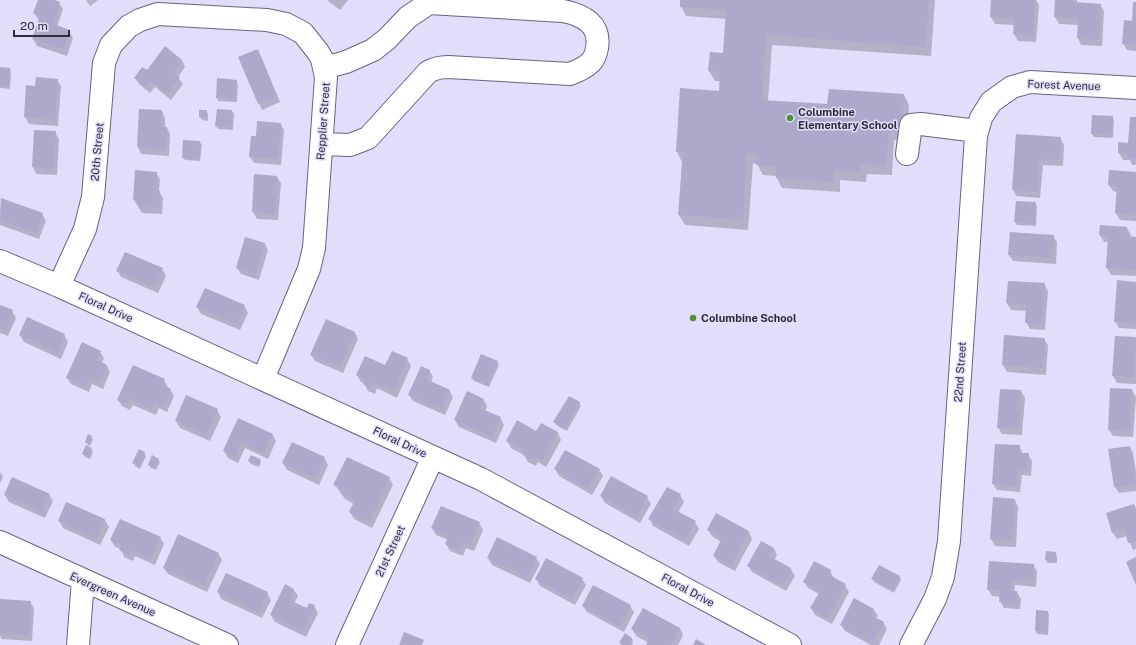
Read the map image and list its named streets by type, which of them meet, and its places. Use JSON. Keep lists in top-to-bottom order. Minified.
{"streets":{"street":["Forest Avenue","Repplier Street","20th Street","Floral Drive","22nd Street","21st Street","Evergreen Avenue"]},"crossings":[["Forest Avenue","22nd Street"],["Repplier Street","20th Street"],["Repplier Street","Floral Drive"],["20th Street","Floral Drive"],["Floral Drive","21st Street"]],"places":["Columbine Elementary School","Columbine School"],"scale_bar":"20 m"}
